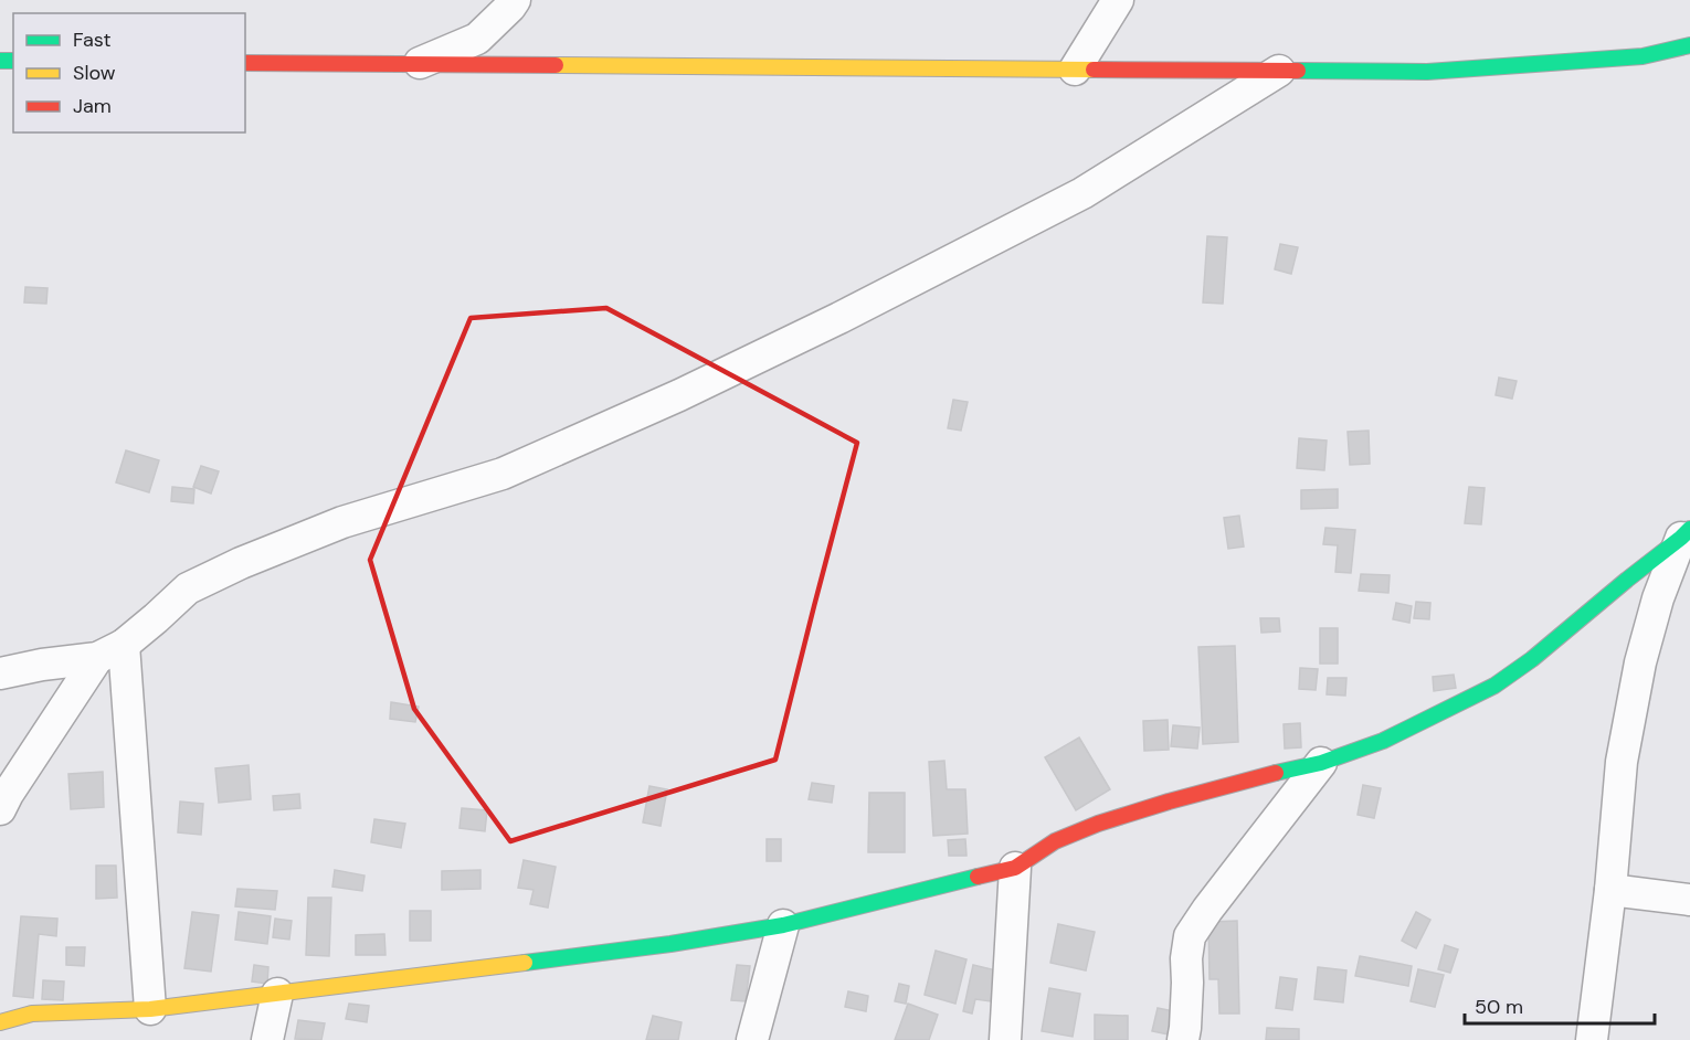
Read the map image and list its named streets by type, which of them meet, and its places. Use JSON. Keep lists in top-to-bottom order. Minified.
{"legend":["Fast","Slow","Jam"],"scale_bar":"50 m"}
